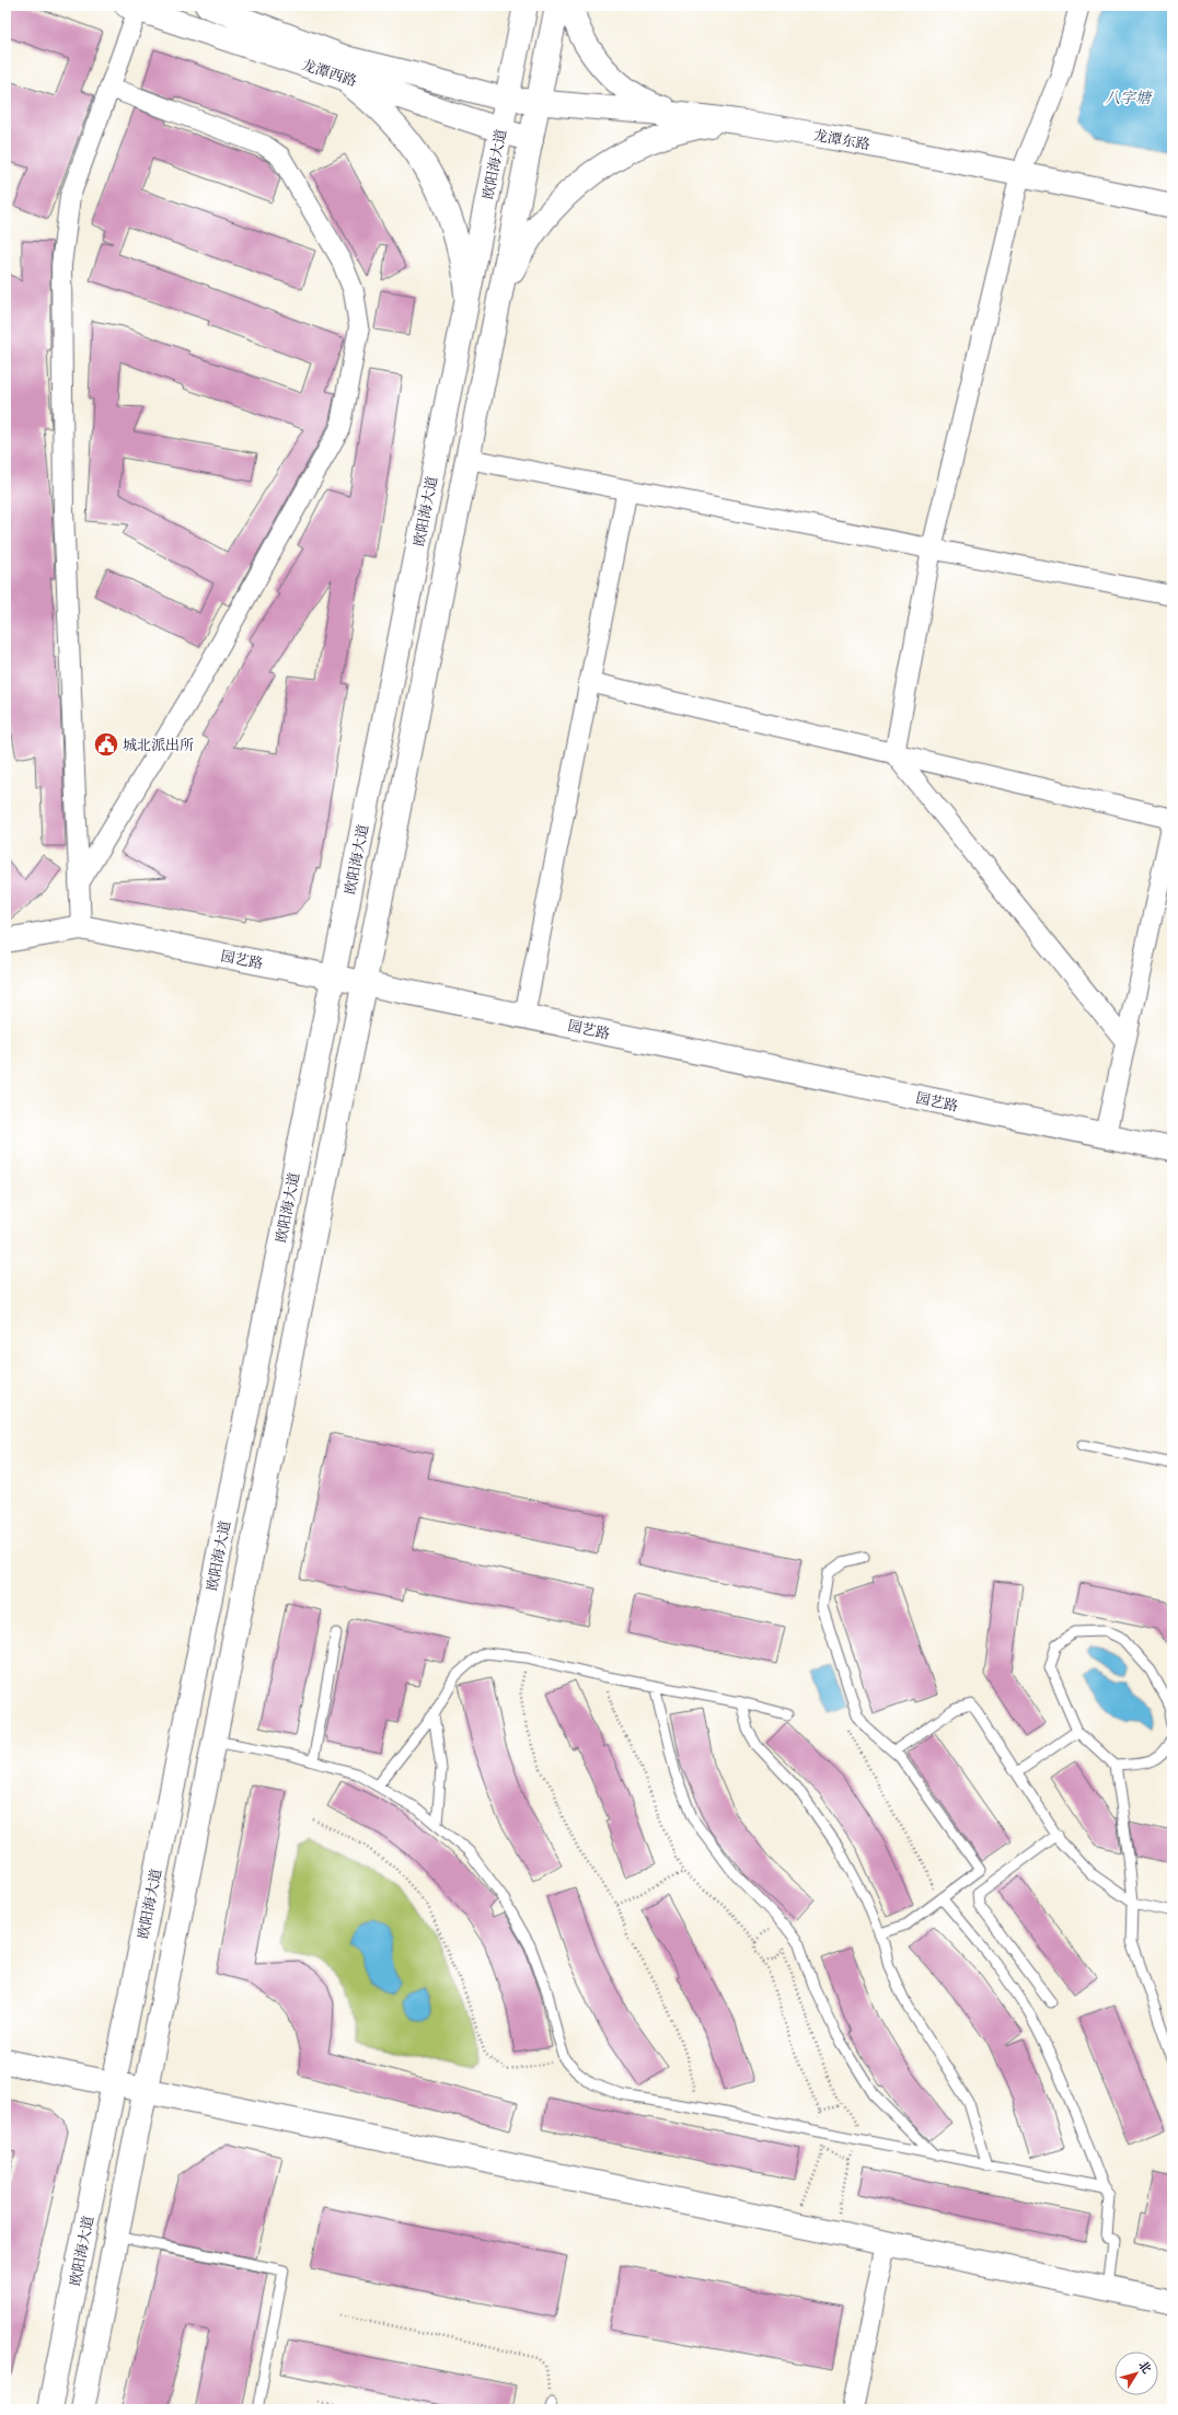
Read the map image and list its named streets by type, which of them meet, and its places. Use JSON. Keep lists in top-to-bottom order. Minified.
{"streets":{"main road":["龙潭西路","龙潭东路","欧阳海大道","园艺路"]},"crossings":[["龙潭西路","龙潭东路"],["龙潭西路","欧阳海大道"],["龙潭东路","欧阳海大道"],["欧阳海大道","园艺路"]],"water":["八字塘"],"places":{"public building":["城北派出所"]},"north":"top right"}
